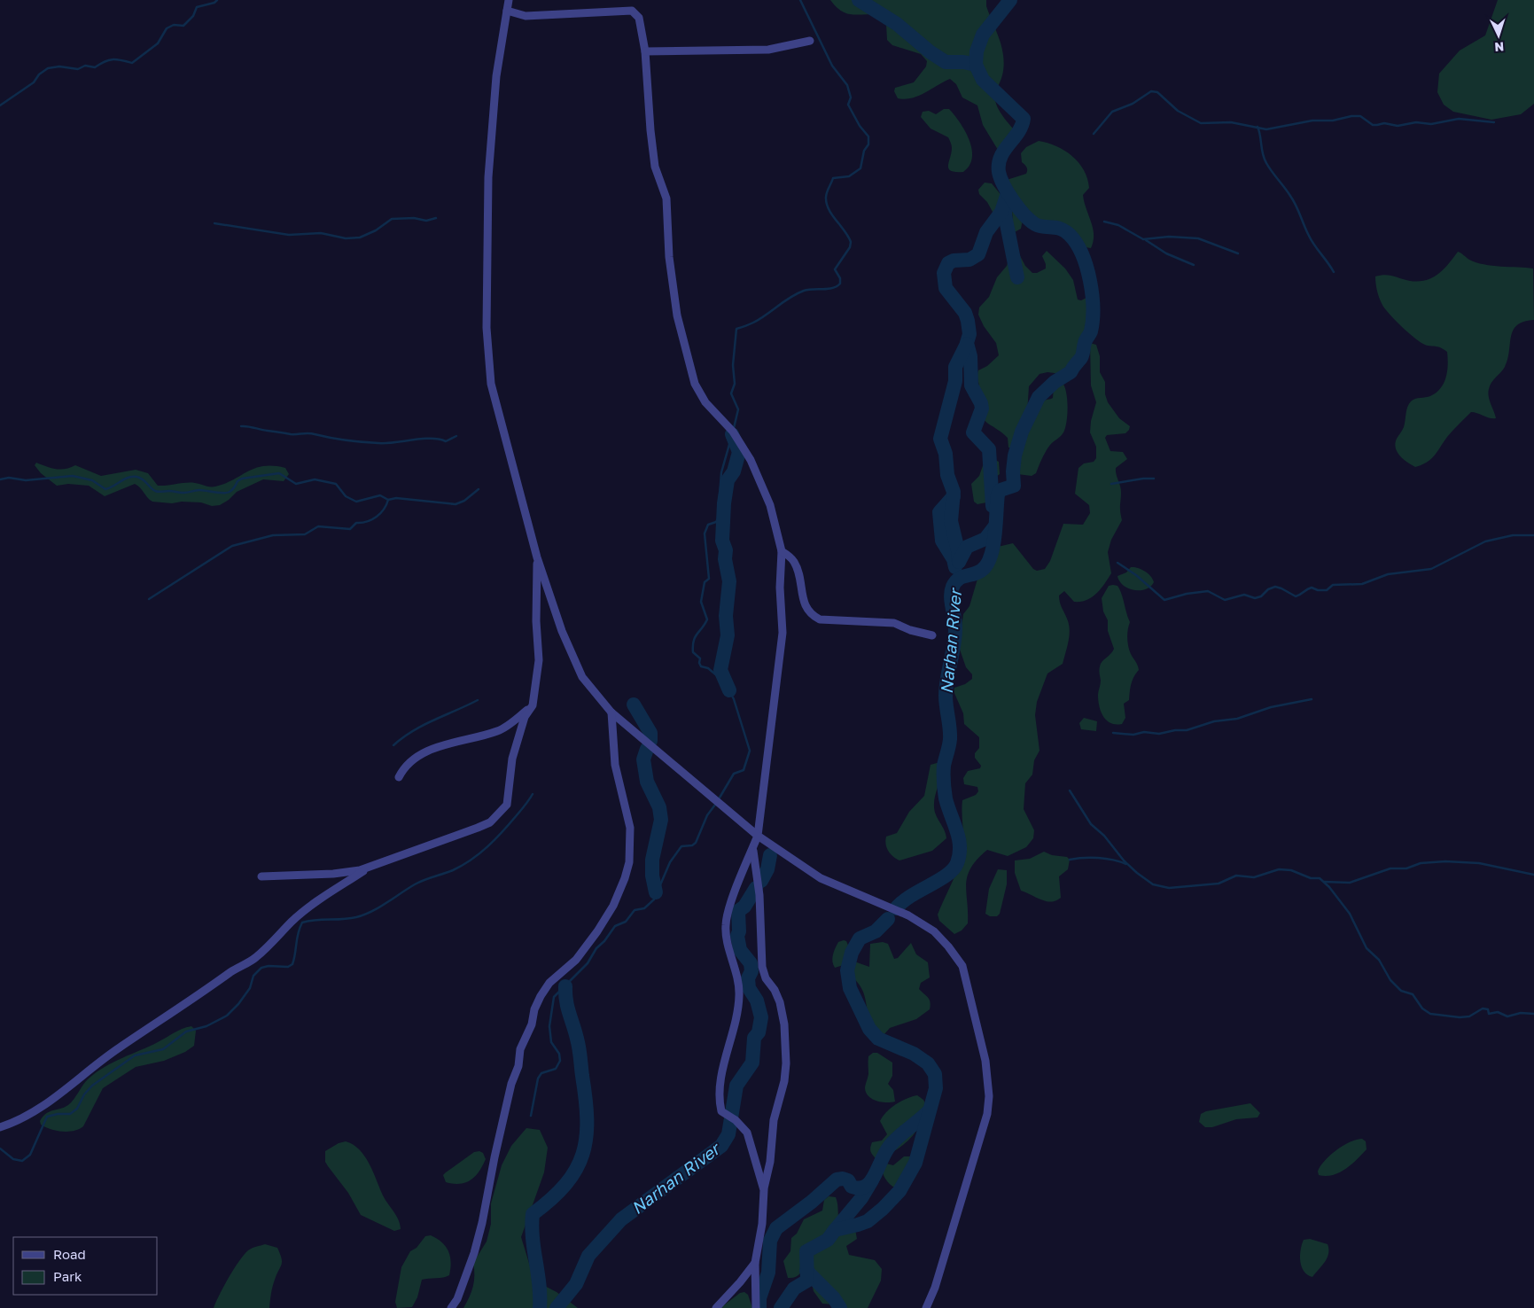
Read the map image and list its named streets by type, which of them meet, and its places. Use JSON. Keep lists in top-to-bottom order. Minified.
{"water":["Narhan River"],"legend":["Road","Park"],"north":"bottom"}
